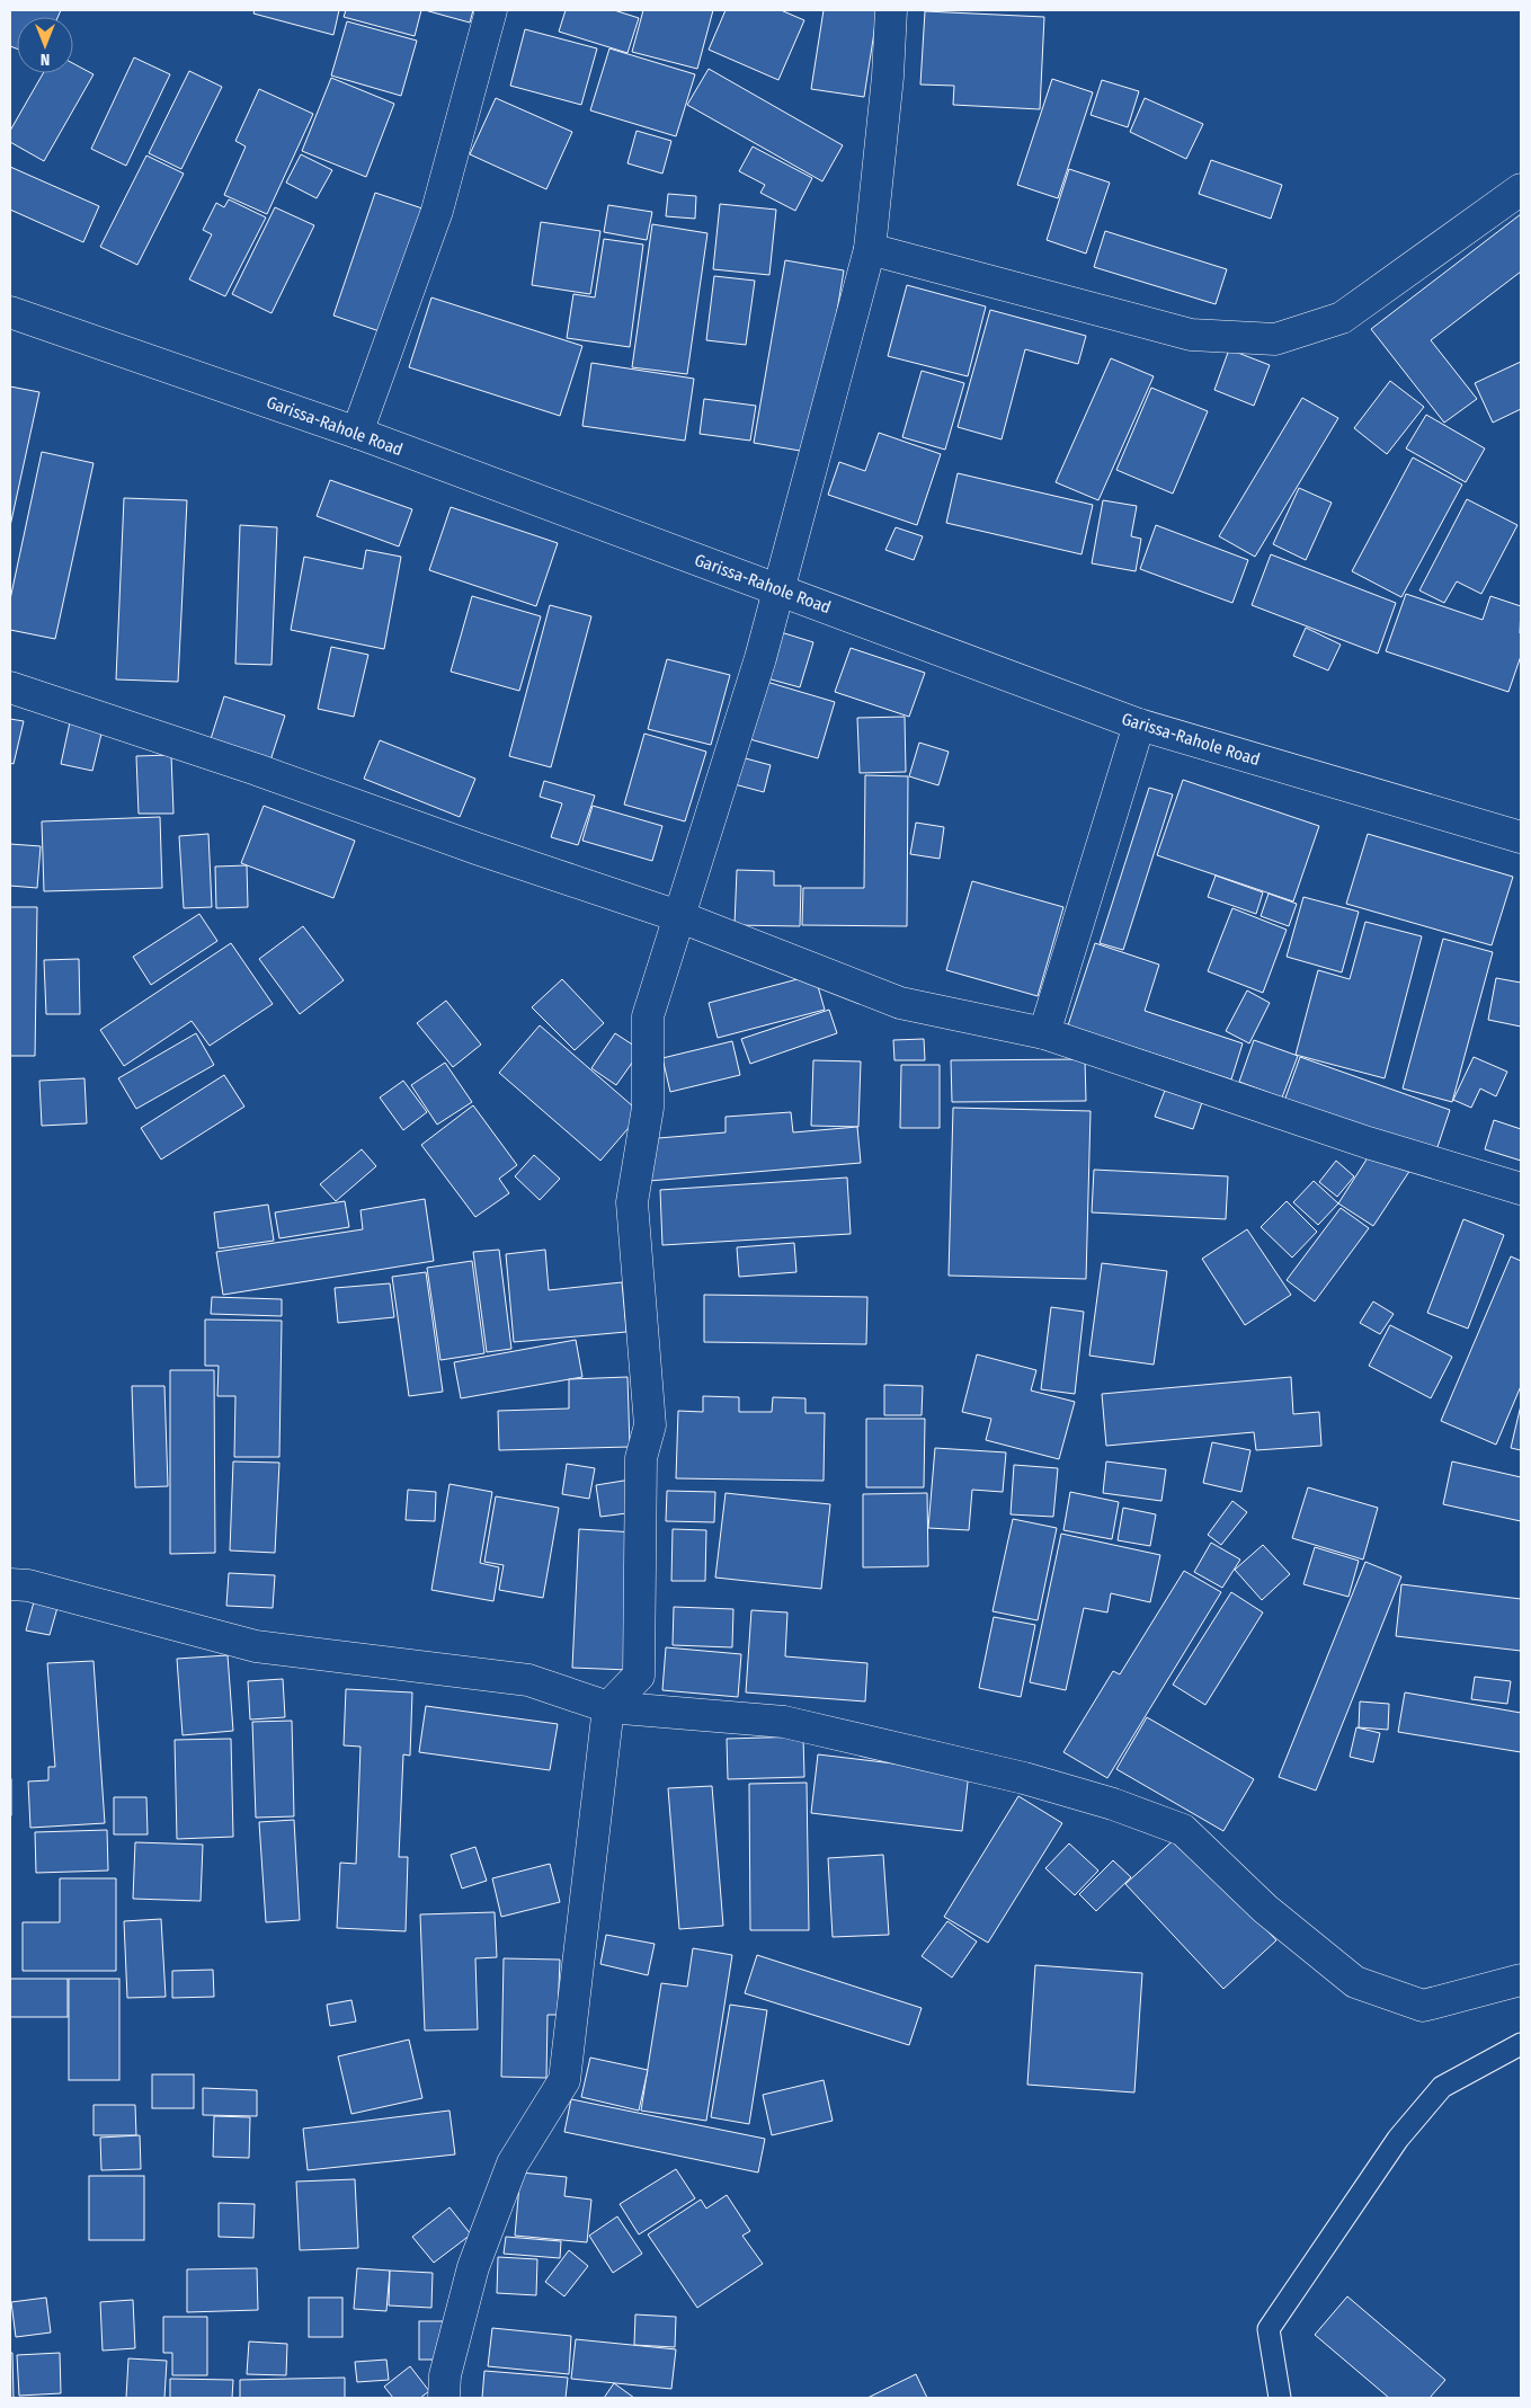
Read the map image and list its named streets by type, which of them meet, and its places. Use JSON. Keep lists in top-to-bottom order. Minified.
{"streets":{"street":["Garissa-Rahole Road"]},"north":"bottom"}
